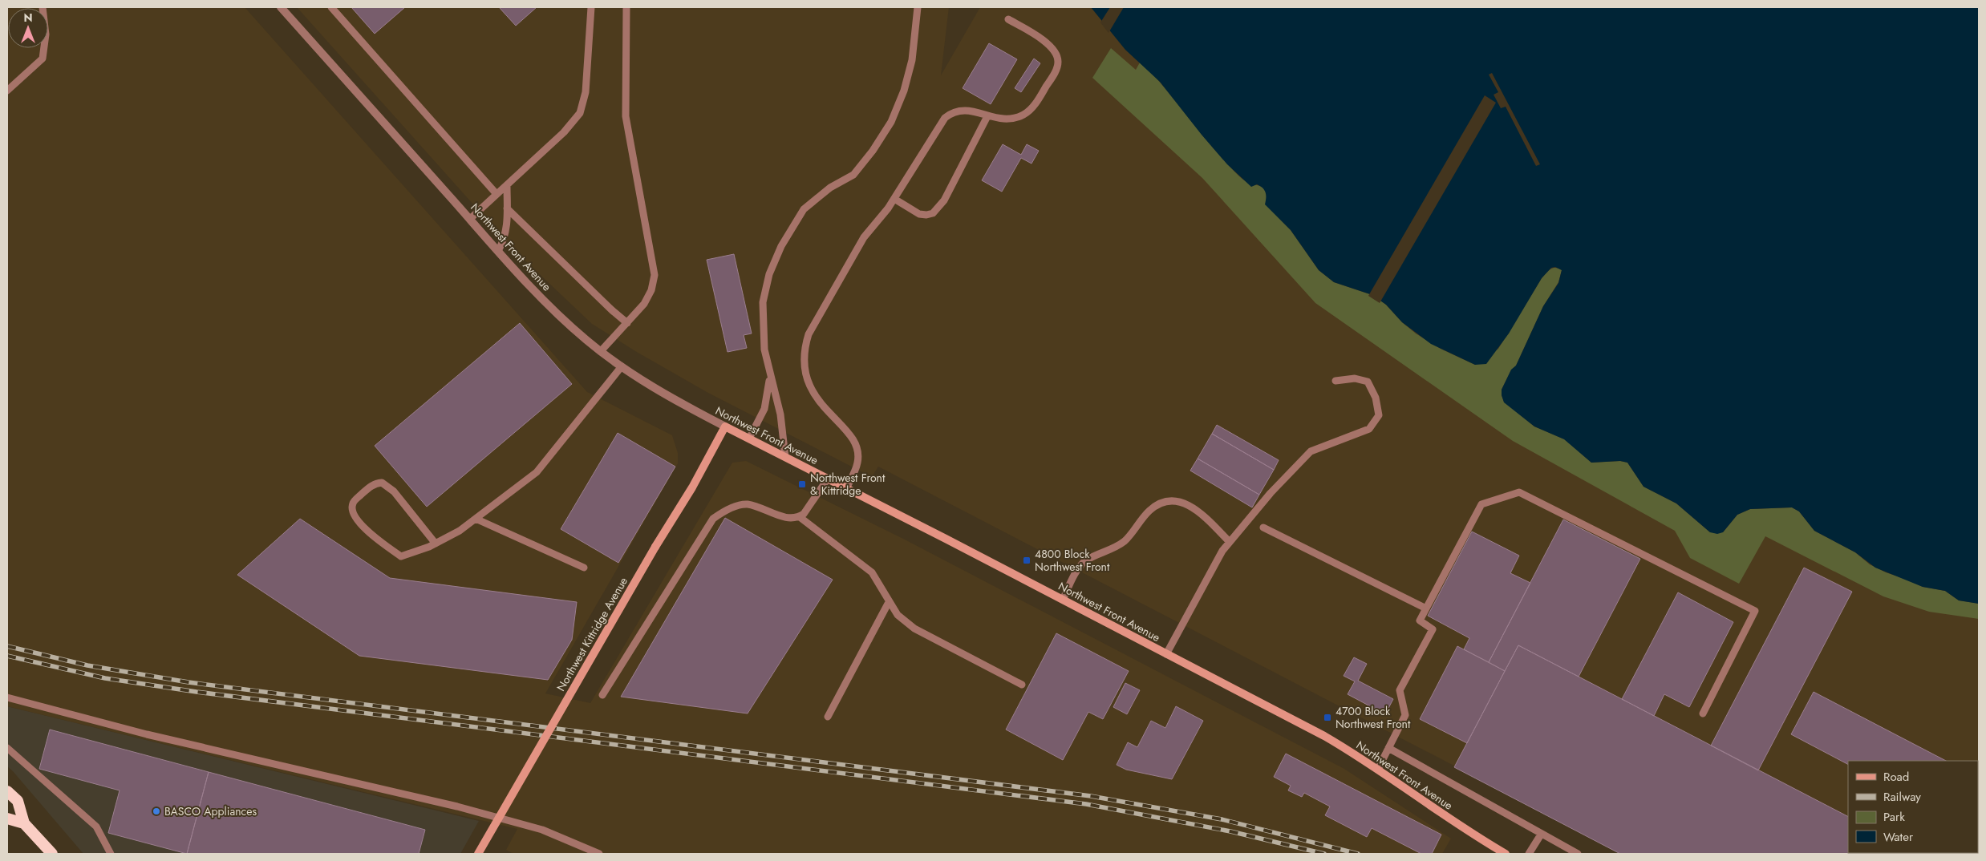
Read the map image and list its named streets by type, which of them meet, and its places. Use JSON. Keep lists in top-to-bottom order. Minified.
{"streets":{"main road":["Northwest Front Avenue","Northwest Kittridge Avenue"]},"crossings":[["Northwest Front Avenue","Northwest Kittridge Avenue"]],"places":{"transit":["Northwest Front & Kittridge","4800 Block Northwest Front","4700 Block Northwest Front"],"other":["BASCO Appliances"]},"legend":["Road","Railway","Park","Water"],"north":"top"}
